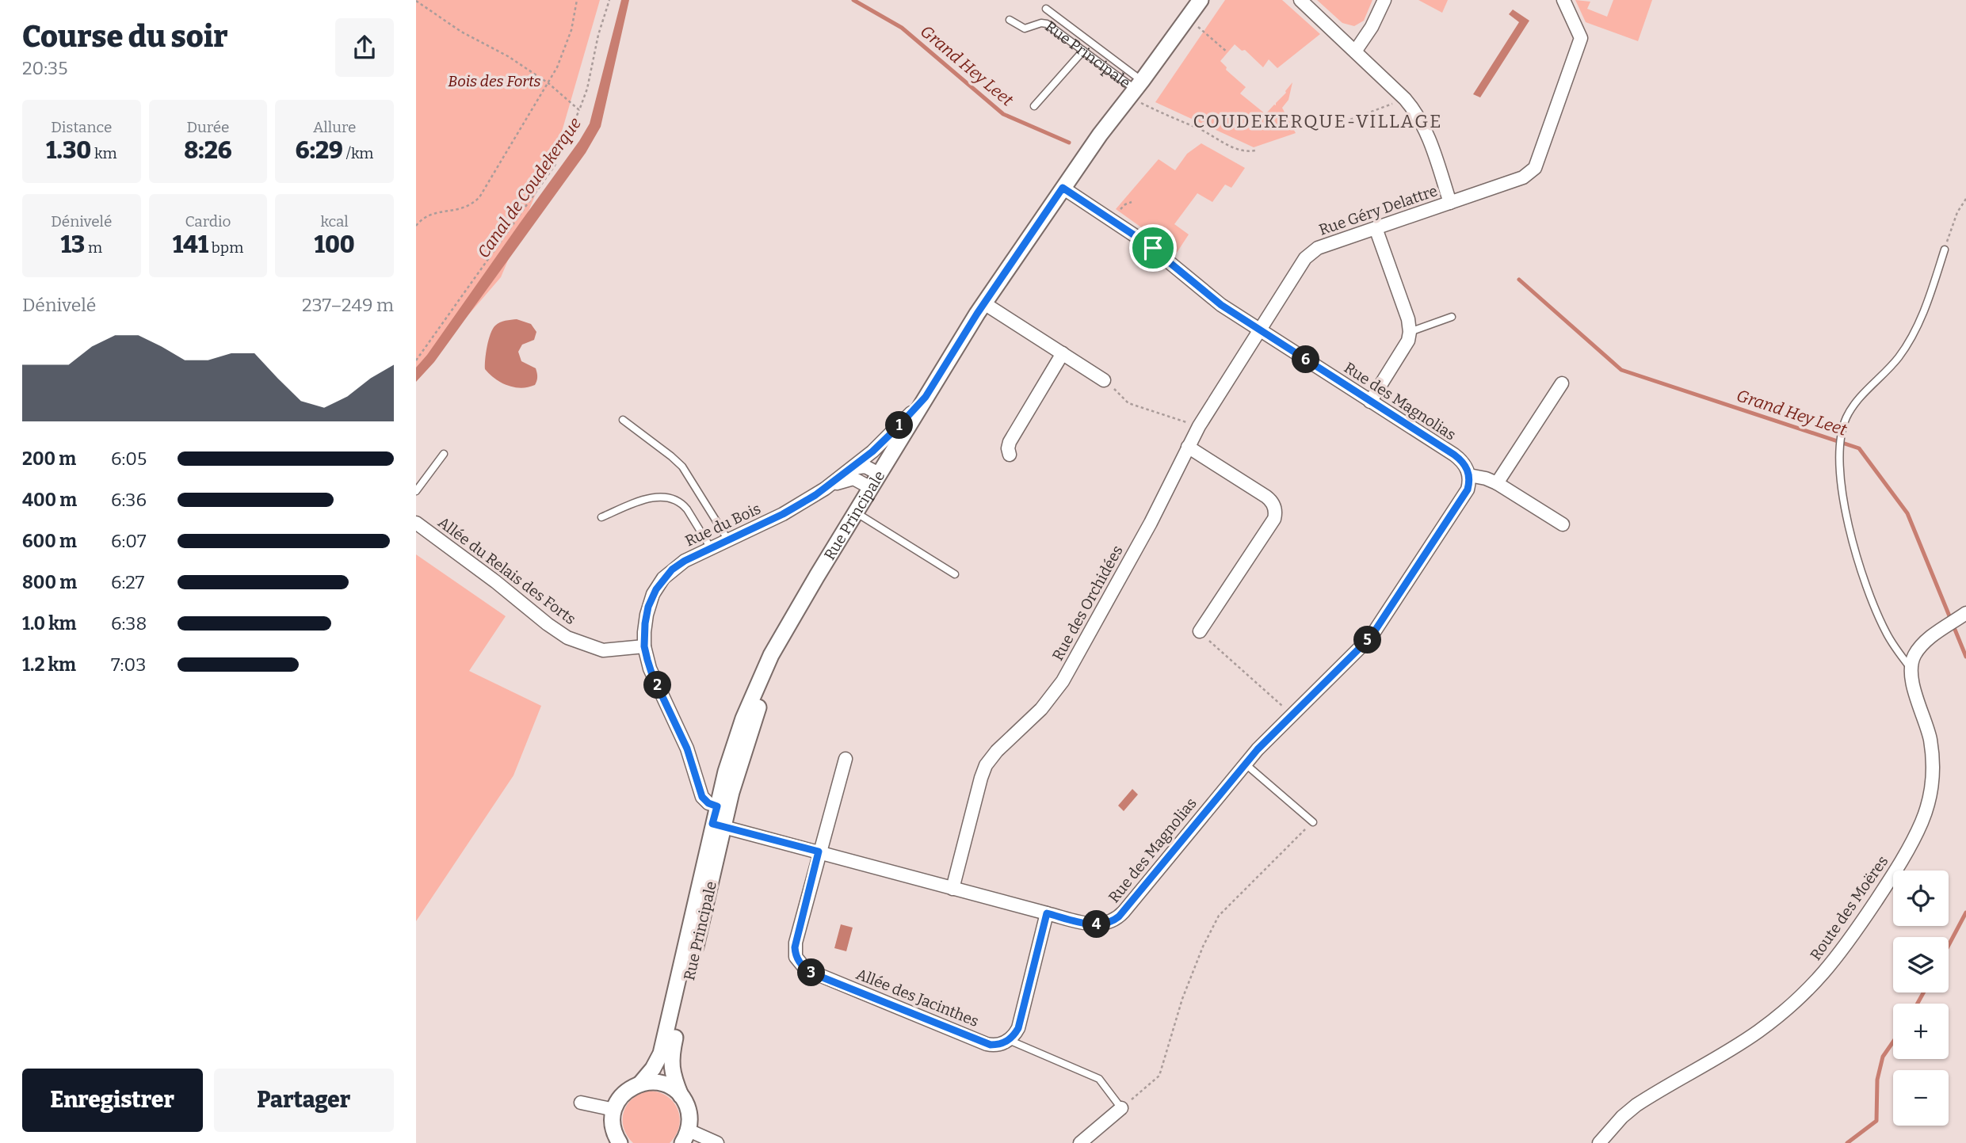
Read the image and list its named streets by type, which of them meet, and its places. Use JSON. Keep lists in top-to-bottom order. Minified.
{"streets":{"street":["Rue Principale","Rue Géry Delattre","Rue des Magnolias","Rue du Bois","Allée du Relais des Forts","Rue des Orchidées","Route des Moëres","Allée des Jacinthes"]},"crossings":[["Rue Principale","Rue des Magnolias"],["Rue Principale","Rue du Bois"],["Rue Géry Delattre","Rue des Magnolias"],["Rue Géry Delattre","Rue des Orchidées"],["Rue des Magnolias","Rue des Orchidées"],["Rue des Magnolias","Allée des Jacinthes"],["Rue du Bois","Allée du Relais des Forts"]],"districts":["COUDEKERQUE-VILLAGE"],"water":["Grand Hey Leet","Canal de Coudekerque"],"parks":["Bois des Forts"],"page":{"heading":["Course du soir","20:35"],"stats":[["Distance","1.30 km"],["Durée","8:26"],["Allure","6:29 /km"],["Dénivelé","13 m"],["Cardio","141 bpm"],["kcal","100"]],"chart":["Dénivelé","237–249 m"],"pins":["6","1","5","2","4","3"],"list":[{"name":"200 m","note":"6:05"},{"name":"400 m","note":"6:36"},{"name":"600 m","note":"6:07"},{"name":"800 m","note":"6:27"},{"name":"1.0 km","note":"6:38"},{"name":"1.2 km","note":"7:03"}],"map_buttons":["+","−"],"buttons":["Enregistrer","Partager"]}}
